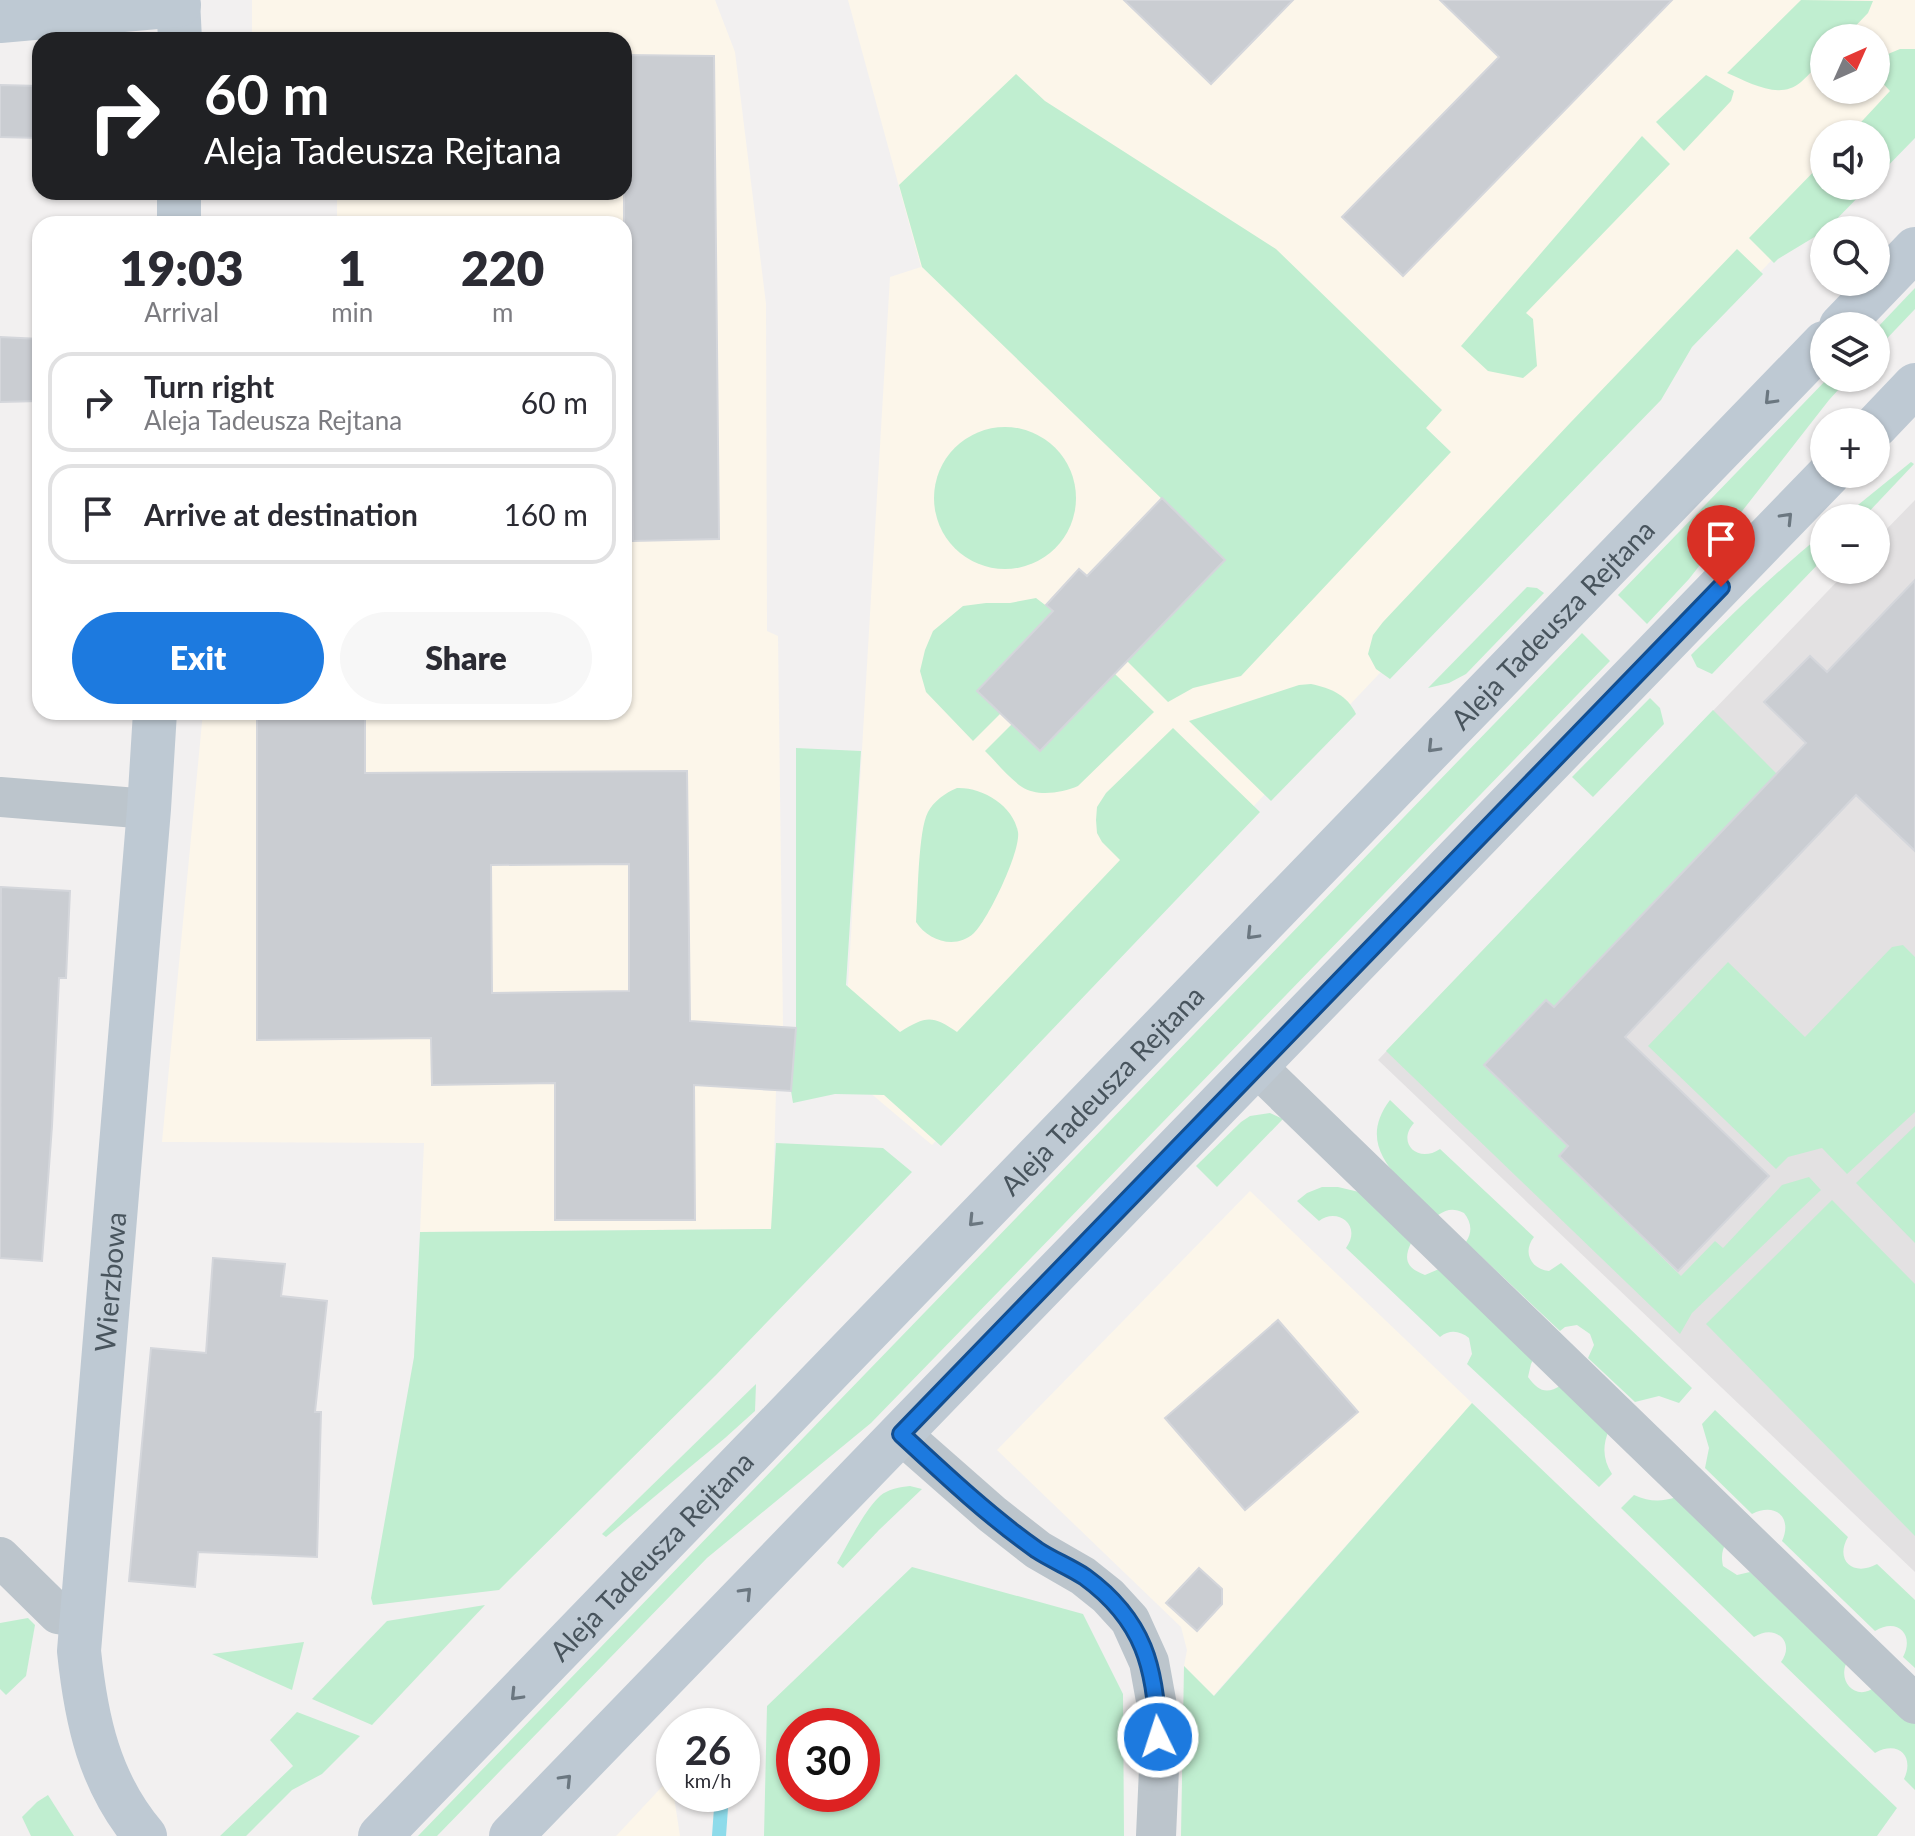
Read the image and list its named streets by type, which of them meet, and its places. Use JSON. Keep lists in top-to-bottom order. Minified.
{"streets":{"main road":["Aleja Tadeusza Rejtana","Wierzbowa"]},"north":"top right","page":{"map_buttons":["+","−"],"turn":["60 m","Aleja Tadeusza Rejtana"],"eta":["19:03","Arrival","1","min","220","m"],"list":[{"name":"Turn right","note":"Aleja Tadeusza Rejtana","value":"60 m"},{"name":"Arrive at destination","value":"160 m"}],"buttons":["Exit","Share"],"speed":"26 km/h","limit":"30"}}
